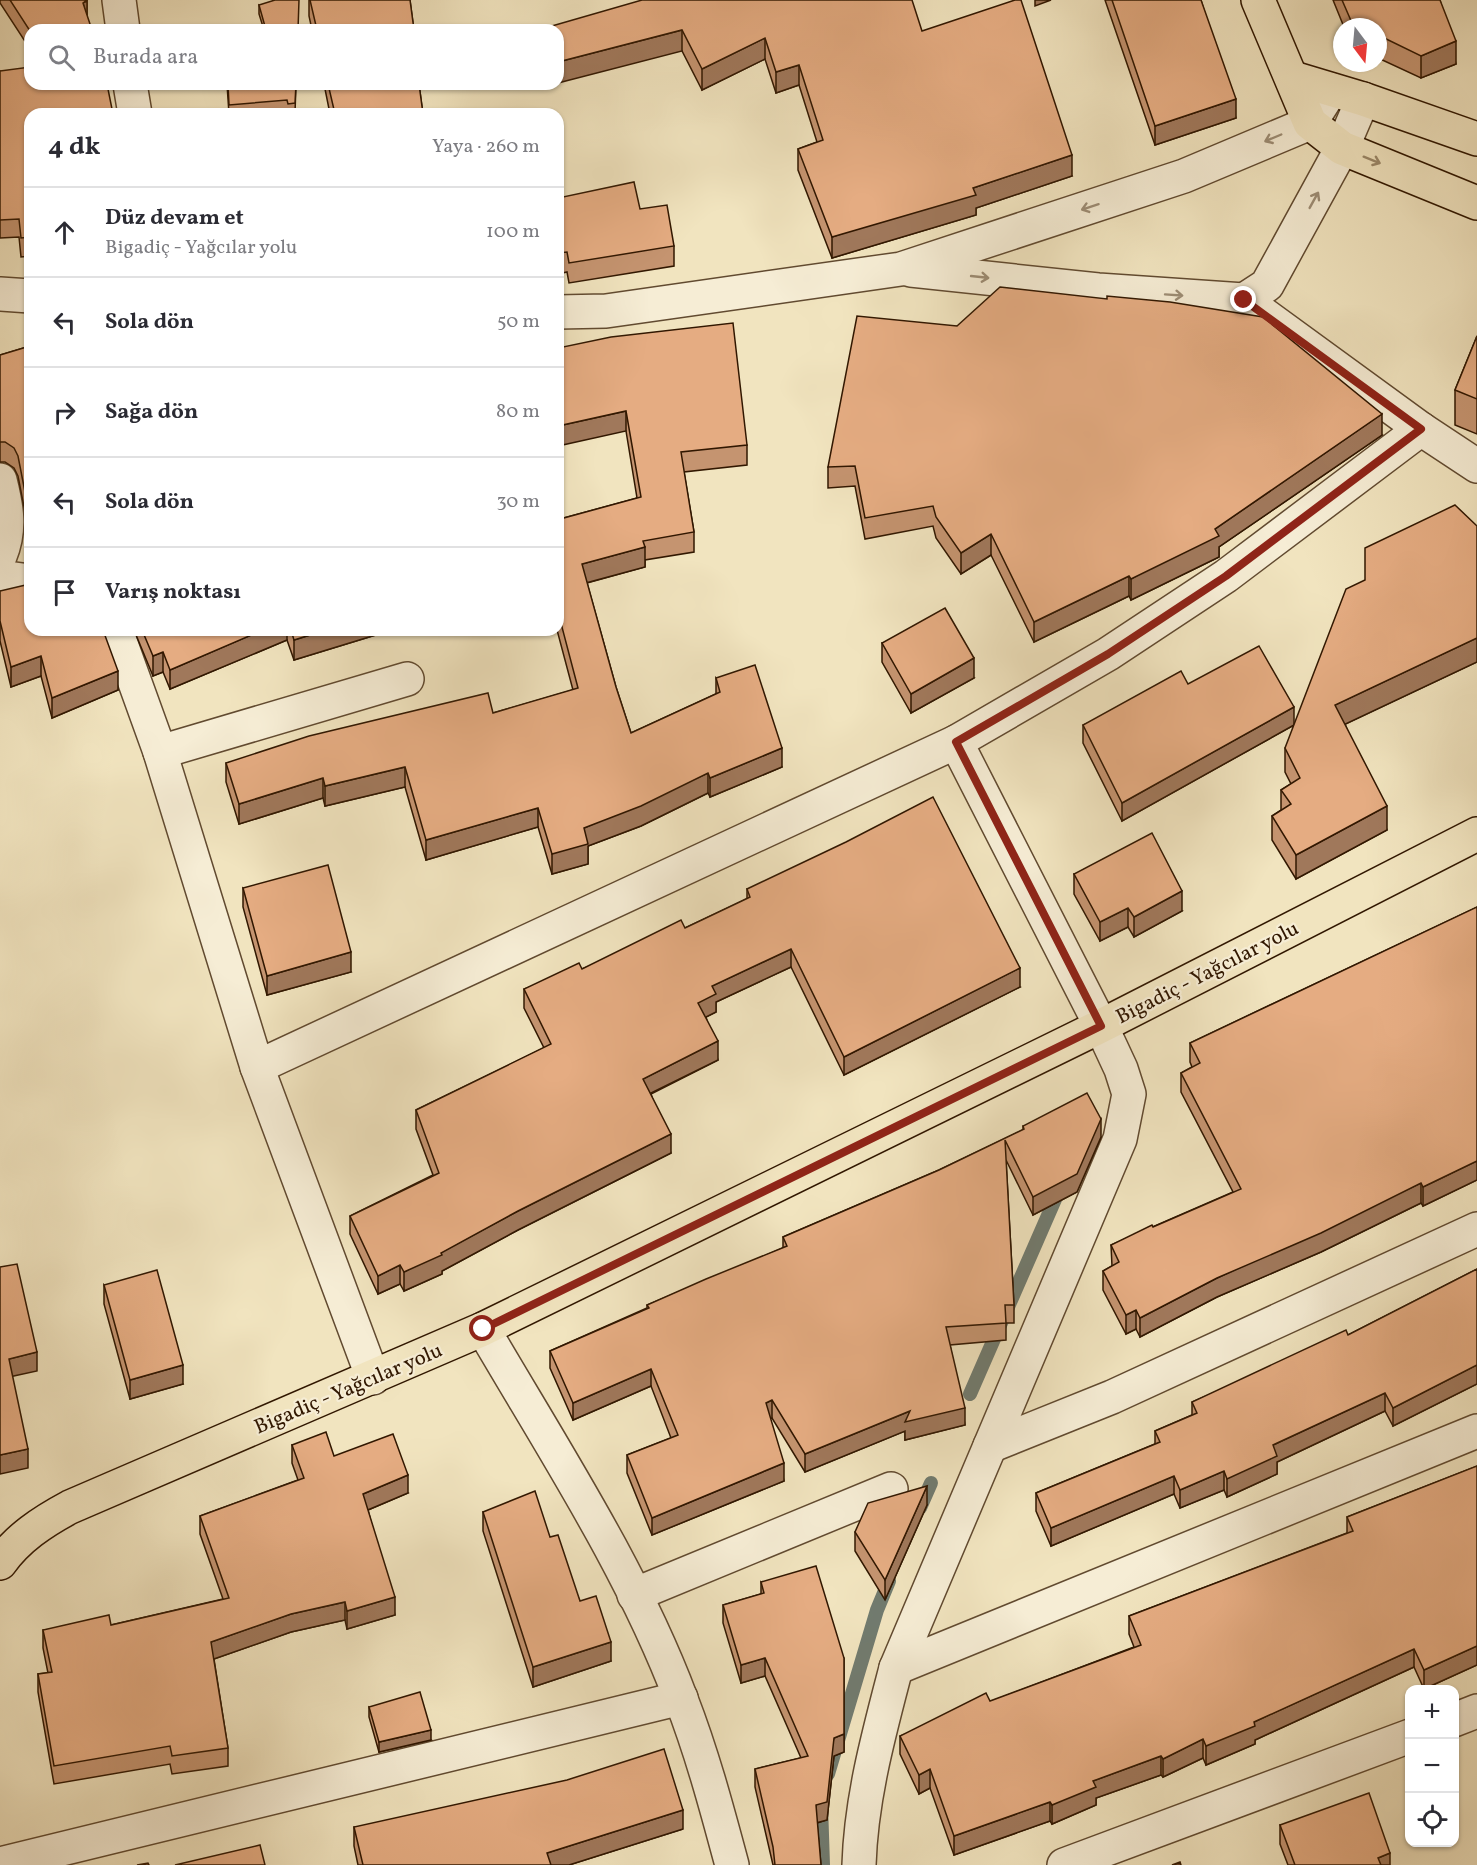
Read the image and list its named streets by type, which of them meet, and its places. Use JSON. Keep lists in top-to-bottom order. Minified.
{"streets":{"main road":["Bigadiç - Yağcılar yolu"]},"north":"bottom","page":{"search":"Burada ara","heading":["4 dk","Yaya · 260 m"],"list":[["Düz devam et","Bigadiç - Yağcılar yolu","100 m"],["Sola dön","50 m"],["Sağa dön","80 m"],["Sola dön","30 m"],"Varış noktası"],"map_buttons":["+","−"]}}
